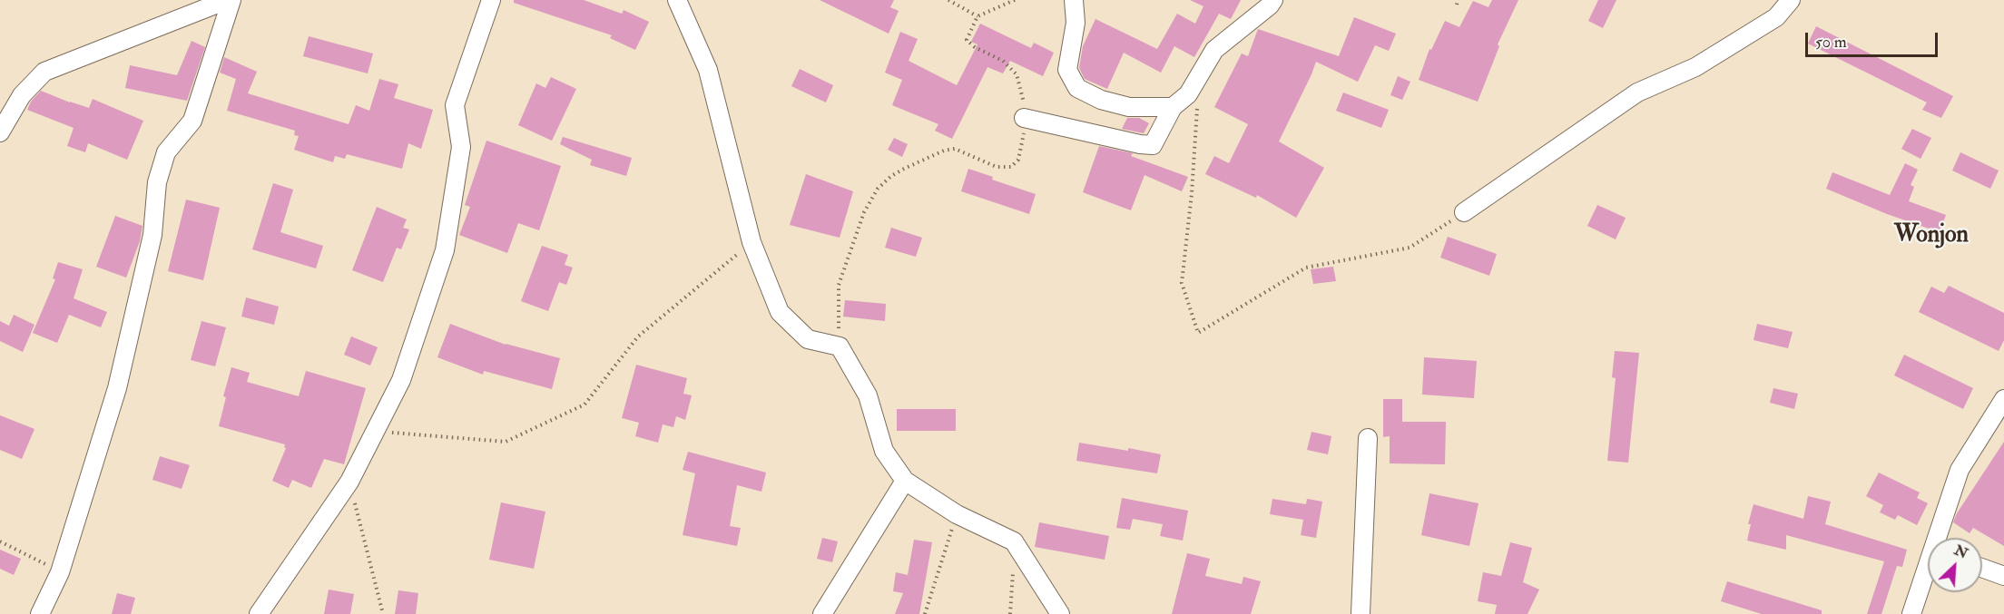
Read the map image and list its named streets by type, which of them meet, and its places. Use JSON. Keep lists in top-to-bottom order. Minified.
{"districts":["Wonjon"],"scale_bar":"50 m","north":"top right"}
